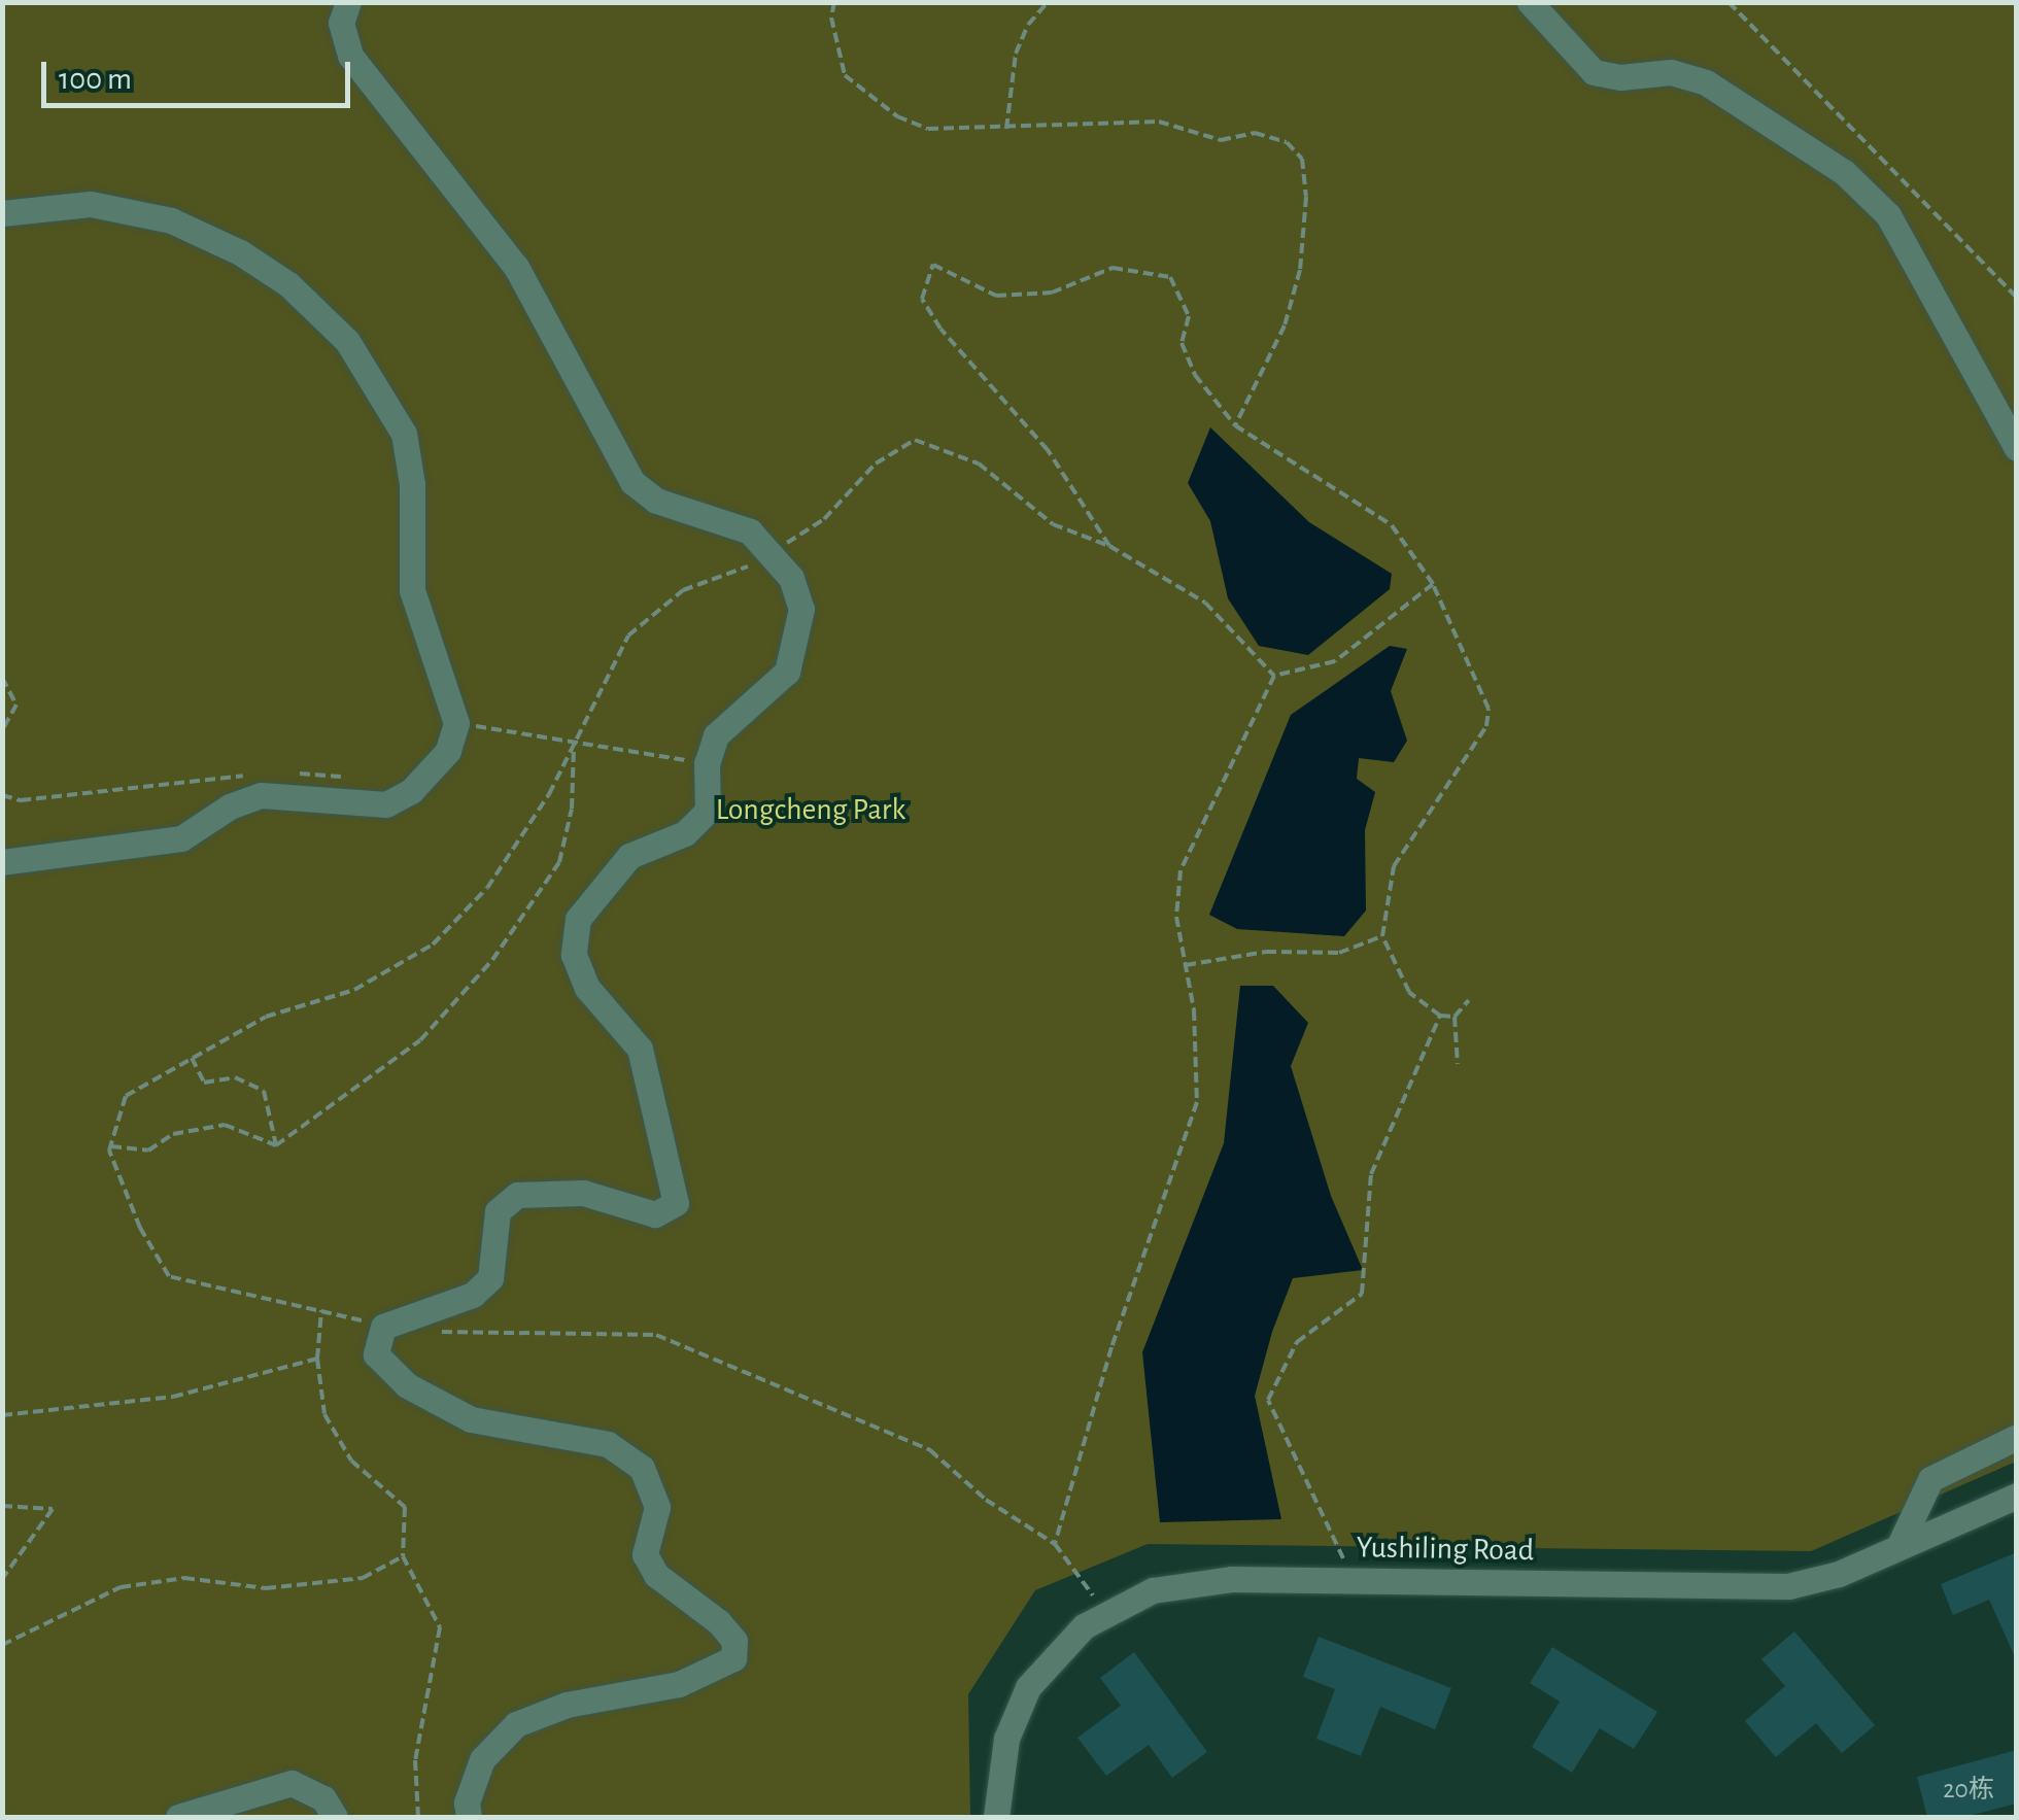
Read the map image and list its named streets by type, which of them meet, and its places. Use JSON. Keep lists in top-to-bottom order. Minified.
{"streets":{"street":["Yushiling Road"]},"parks":["Longcheng Park"],"house_numbers":["20栋"],"scale_bar":"100 m"}
